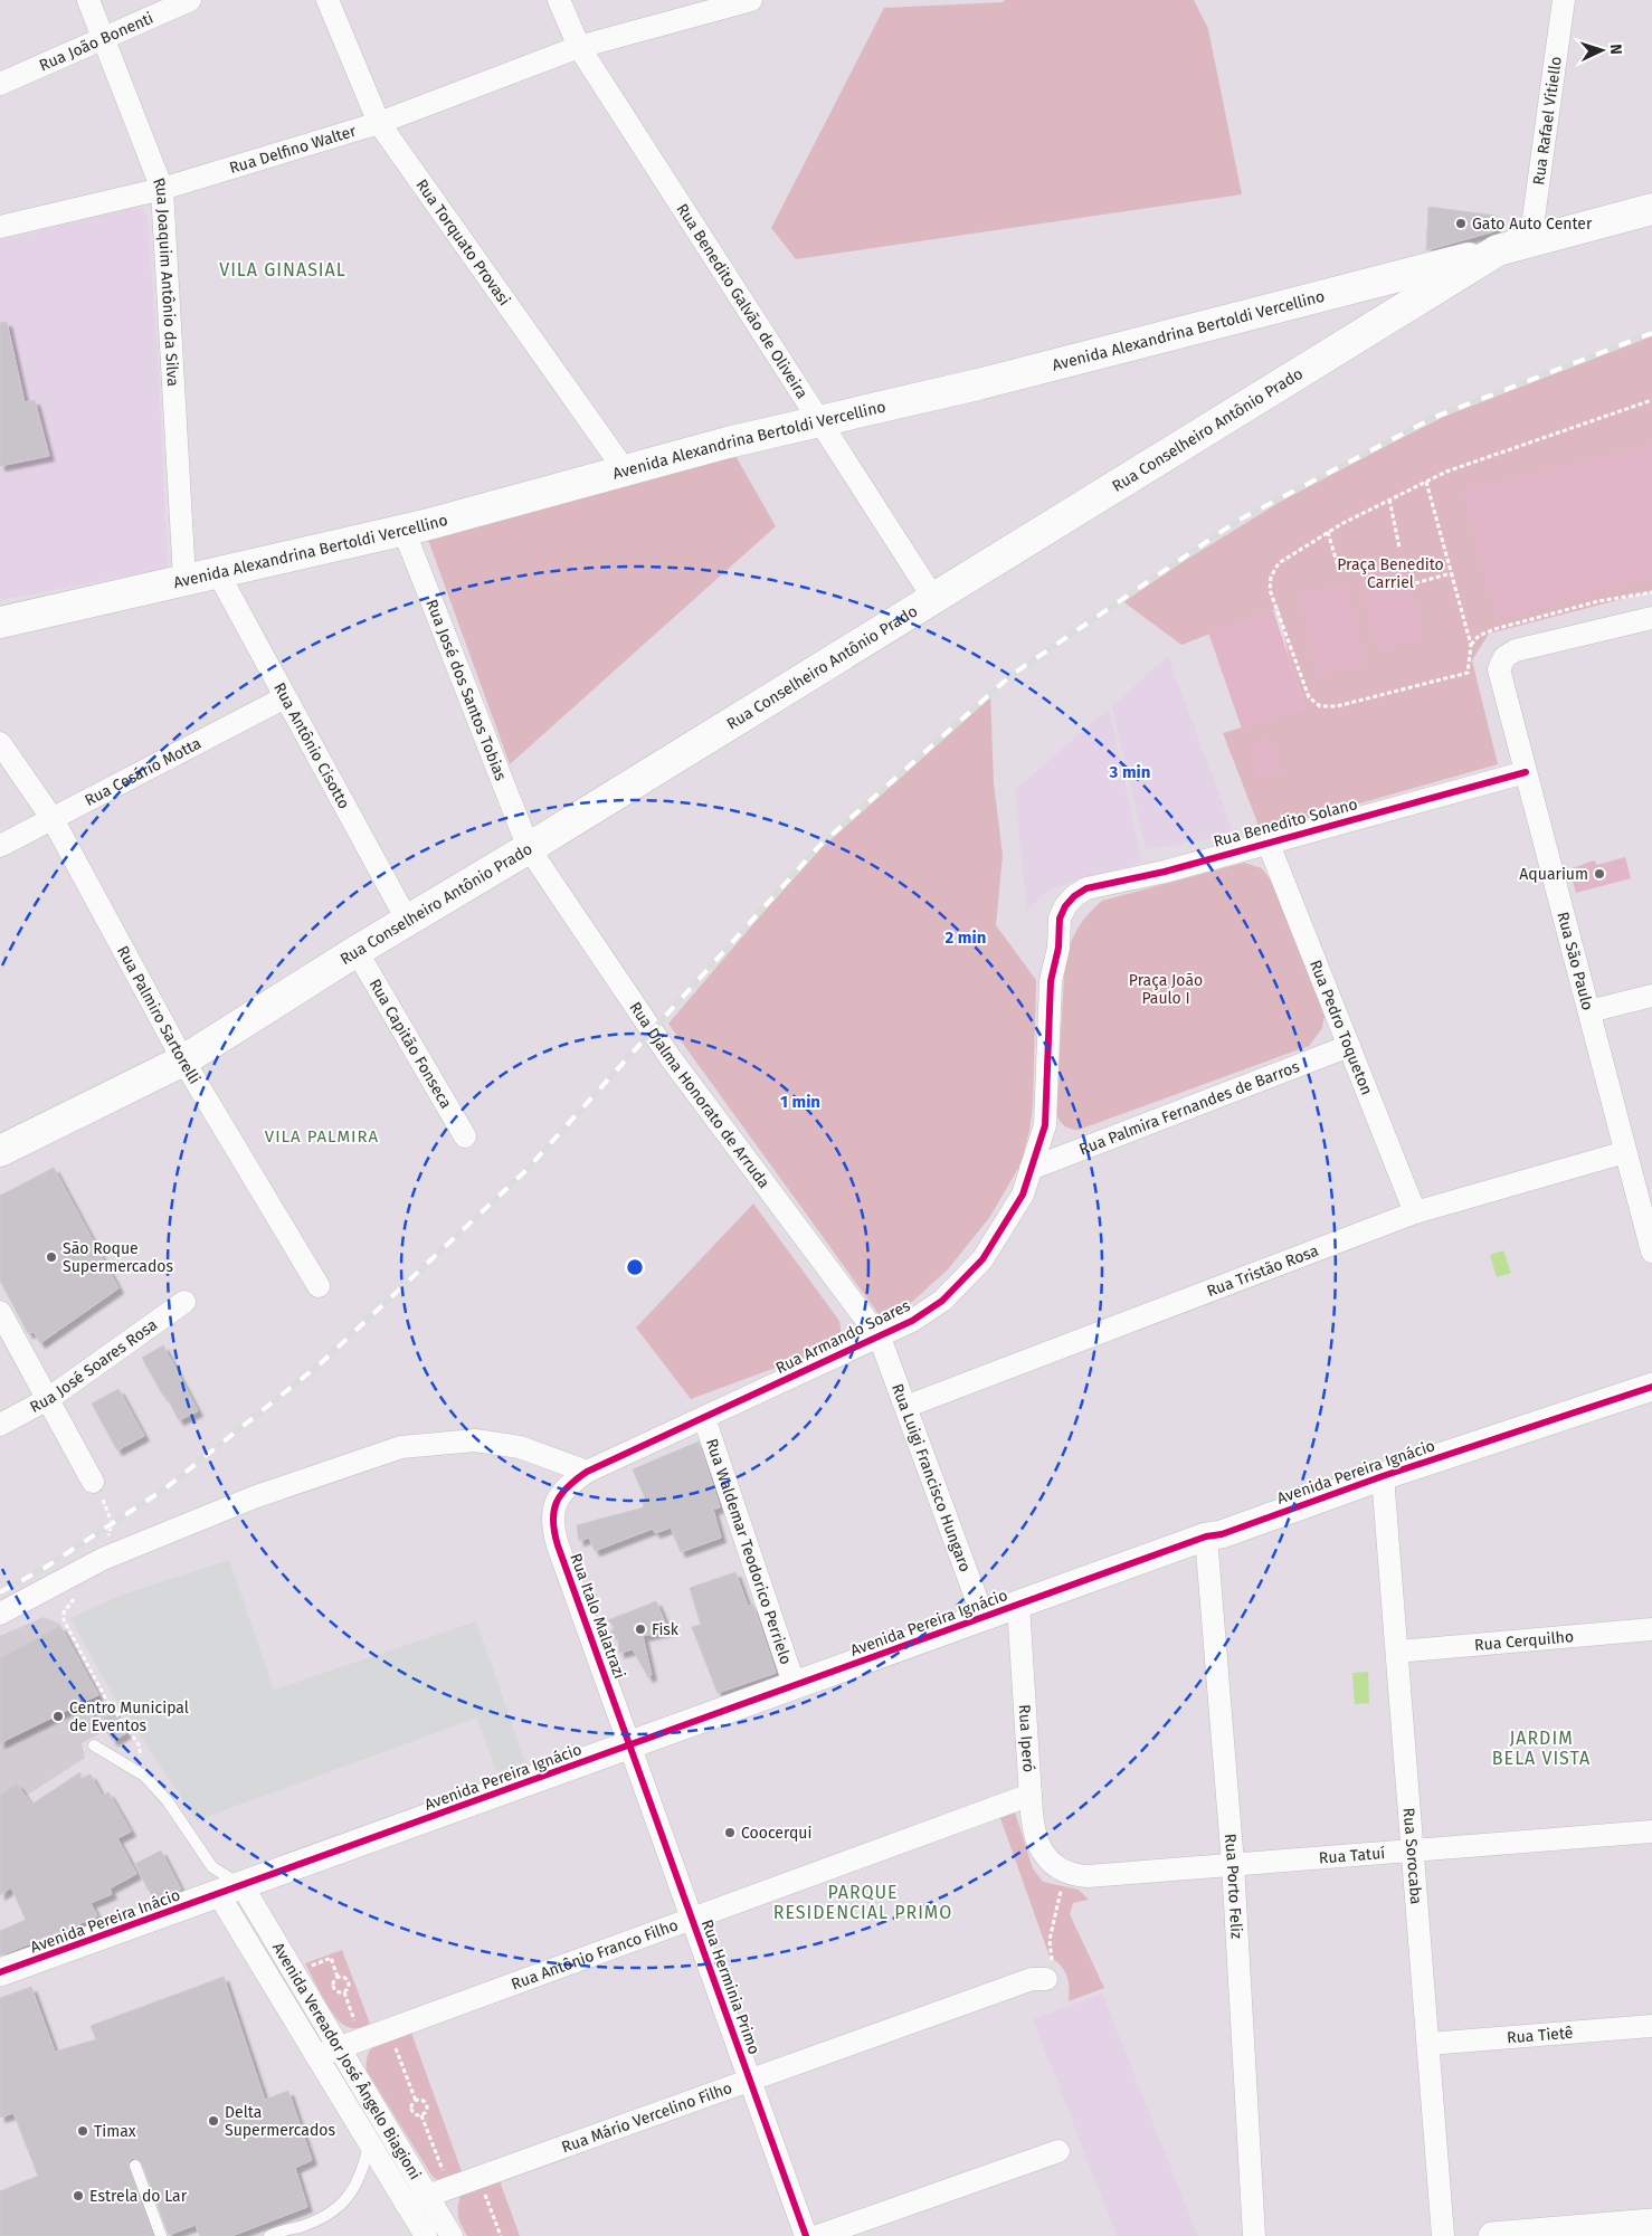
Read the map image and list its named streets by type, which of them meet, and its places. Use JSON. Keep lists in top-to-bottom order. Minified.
{"streets":{"main road":["Avenida Alexandrina Bertoldi Vercellino","Rua Conselheiro Antônio Prado"],"street":["Rua João Bonenti","Rua Rafael Vitiello","Rua Delfino Walter","Rua Torquato Provasi","Rua Joaquim Antônio da Silva","Rua Benedito Galvão de Oliveira","Rua José dos Santos Tobias","Rua Antônio Cisotto","Rua Cesário Motta","Rua Benedito Solano","Rua São Paulo","Rua Palmiro Sartorelli","Rua Pedro Toqueton","Rua Capitão Fonseca","Rua Djalma Honorato de Arruda","Rua Palmira Fernandes de Barros","Rua Tristão Rosa","Rua Armando Soares","Rua José Soares Rosa","Avenida Pereira Ignácio","Rua Luigi Francisco Hungaro","Rua Waldemar Teodorico Perrielo","Rua Italo Malatrazi","Rua Cerquilho","Rua Iperó","Rua Tatuí","Rua Sorocaba","Rua Porto Feliz","Avenida Pereira Inácio","Rua Antônio Franco Filho","Rua Herminia Primo","Rua Tietê","Avenida Vereador José Ângelo Biagioni","Rua Mário Vercelino Filho"]},"crossings":[["Rua João Bonenti","Rua Joaquim Antônio da Silva"],["Rua Rafael Vitiello","Rua Conselheiro Antônio Prado"],["Rua Delfino Walter","Rua Torquato Provasi"],["Rua Delfino Walter","Rua Joaquim Antônio da Silva"],["Rua Delfino Walter","Rua Benedito Galvão de Oliveira"],["Rua Torquato Provasi","Avenida Alexandrina Bertoldi Vercellino"],["Rua Joaquim Antônio da Silva","Avenida Alexandrina Bertoldi Vercellino"],["Rua Benedito Galvão de Oliveira","Avenida Alexandrina Bertoldi Vercellino"],["Rua Benedito Galvão de Oliveira","Rua Conselheiro Antônio Prado"],["Avenida Alexandrina Bertoldi Vercellino","Rua Conselheiro Antônio Prado"],["Avenida Alexandrina Bertoldi Vercellino","Rua José dos Santos Tobias"],["Avenida Alexandrina Bertoldi Vercellino","Rua Antônio Cisotto"],["Rua Conselheiro Antônio Prado","Rua José dos Santos Tobias"],["Rua Conselheiro Antônio Prado","Rua Antônio Cisotto"],["Rua Conselheiro Antônio Prado","Rua Palmiro Sartorelli"],["Rua Conselheiro Antônio Prado","Rua Capitão Fonseca"],["Rua Conselheiro Antônio Prado","Rua Djalma Honorato de Arruda"],["Rua José dos Santos Tobias","Rua Djalma Honorato de Arruda"],["Rua Antônio Cisotto","Rua Cesário Motta"],["Rua Cesário Motta","Rua Palmiro Sartorelli"],["Rua Benedito Solano","Rua São Paulo"],["Rua Benedito Solano","Rua Pedro Toqueton"],["Rua Benedito Solano","Rua Armando Soares"],["Rua São Paulo","Rua Tristão Rosa"],["Rua Pedro Toqueton","Rua Palmira Fernandes de Barros"],["Rua Pedro Toqueton","Rua Tristão Rosa"],["Rua Djalma Honorato de Arruda","Rua Armando Soares"],["Rua Djalma Honorato de Arruda","Rua Luigi Francisco Hungaro"],["Rua Palmira Fernandes de Barros","Rua Armando Soares"],["Rua Tristão Rosa","Rua Luigi Francisco Hungaro"],["Rua Armando Soares","Rua Luigi Francisco Hungaro"],["Rua Armando Soares","Rua Waldemar Teodorico Perrielo"],["Rua Armando Soares","Rua Italo Malatrazi"],["Avenida Pereira Ignácio","Rua Luigi Francisco Hungaro"],["Avenida Pereira Ignácio","Rua Waldemar Teodorico Perrielo"],["Avenida Pereira Ignácio","Rua Italo Malatrazi"],["Avenida Pereira Ignácio","Rua Iperó"],["Avenida Pereira Ignácio","Rua Sorocaba"],["Avenida Pereira Ignácio","Rua Porto Feliz"],["Avenida Pereira Ignácio","Avenida Pereira Inácio"],["Avenida Pereira Ignácio","Rua Herminia Primo"],["Avenida Pereira Ignácio","Avenida Vereador José Ângelo Biagioni"],["Rua Italo Malatrazi","Rua Herminia Primo"],["Rua Cerquilho","Rua Sorocaba"],["Rua Iperó","Rua Tatuí"],["Rua Iperó","Rua Antônio Franco Filho"],["Rua Tatuí","Rua Sorocaba"],["Rua Tatuí","Rua Porto Feliz"],["Rua Sorocaba","Rua Tietê"],["Avenida Pereira Inácio","Avenida Vereador José Ângelo Biagioni"],["Rua Antônio Franco Filho","Rua Herminia Primo"],["Rua Antônio Franco Filho","Avenida Vereador José Ângelo Biagioni"],["Rua Herminia Primo","Rua Mário Vercelino Filho"],["Avenida Vereador José Ângelo Biagioni","Rua Mário Vercelino Filho"]],"districts":["VILA GINASIAL","VILA PALMIRA","JARDIM BELA VISTA","PARQUE RESIDENCIAL PRIMO"],"parks":["Praça Benedito Carriel","Praça João Paulo I"],"places":["Gato Auto Center","Aquarium","São Roque Supermercados","Fisk","Centro Municipal de Eventos","Coocerqui","Delta Supermercados","Timax","Estrela do Lar"],"north":"right","rings":["3 min","2 min","1 min"]}
